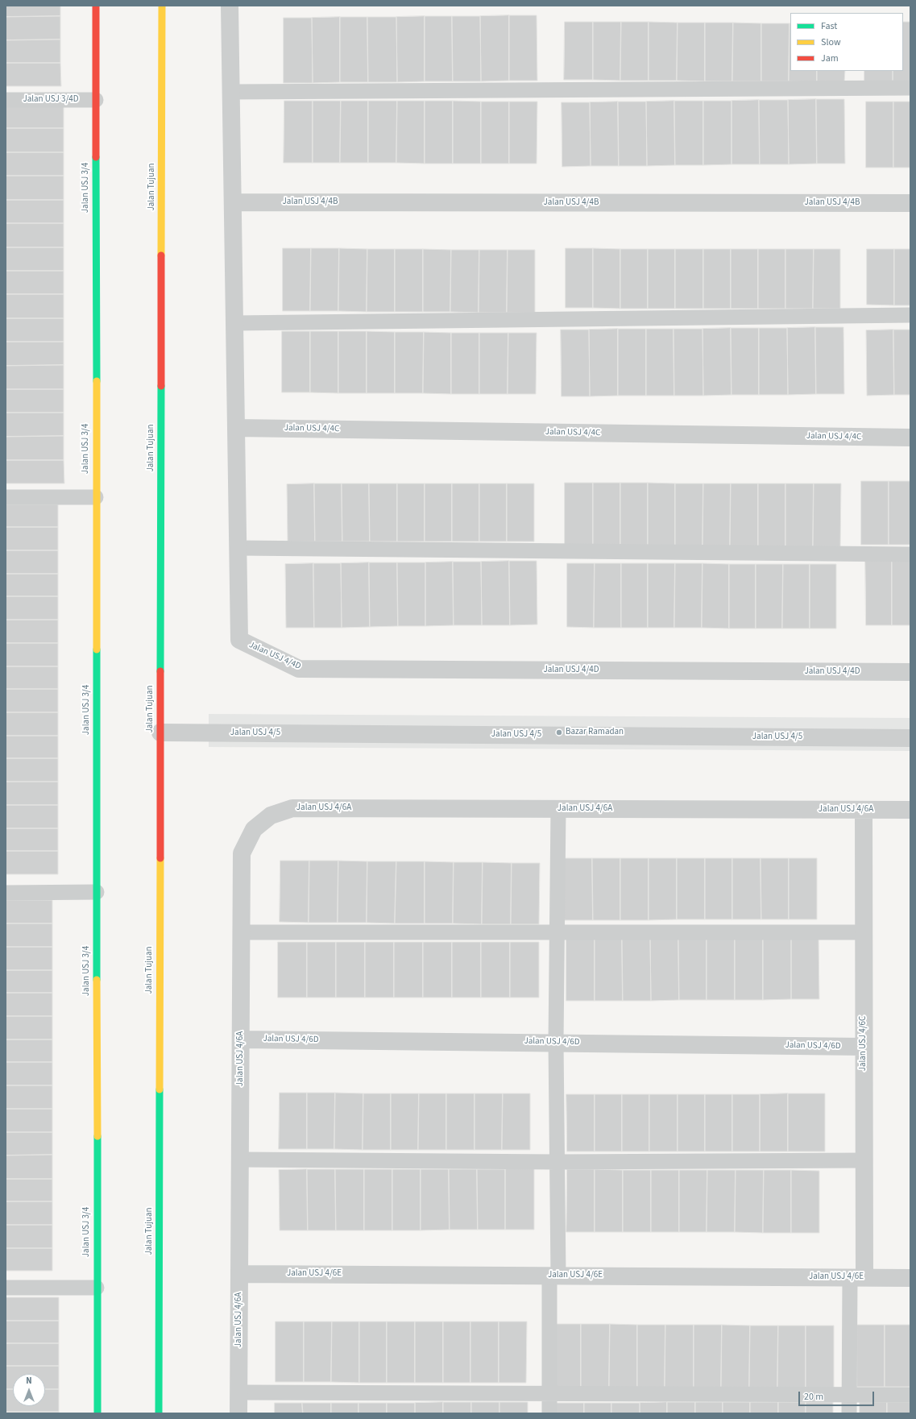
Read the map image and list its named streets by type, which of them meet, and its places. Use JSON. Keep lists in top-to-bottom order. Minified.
{"streets":{"street":["Jalan Tujuan","Jalan USJ 3/4","Jalan USJ 4/4B","Jalan USJ 4/4C","Jalan USJ 4/4D","Jalan USJ 4/5","Jalan USJ 4/6A","Jalan USJ 4/6D","Jalan USJ 4/6C","Jalan USJ 4/6E"],"lane":["Jalan USJ 3/4D"]},"crossings":[["Jalan USJ 3/4D","Jalan USJ 3/4"],["Jalan Tujuan","Jalan USJ 4/5"],["Jalan USJ 4/6A","Jalan USJ 4/6D"],["Jalan USJ 4/6A","Jalan USJ 4/6C"],["Jalan USJ 4/6A","Jalan USJ 4/6E"],["Jalan USJ 4/6D","Jalan USJ 4/6C"],["Jalan USJ 4/6C","Jalan USJ 4/6E"]],"places":["Bazar Ramadan"],"legend":["Fast","Slow","Jam"],"scale_bar":"20 m","north":"top"}
